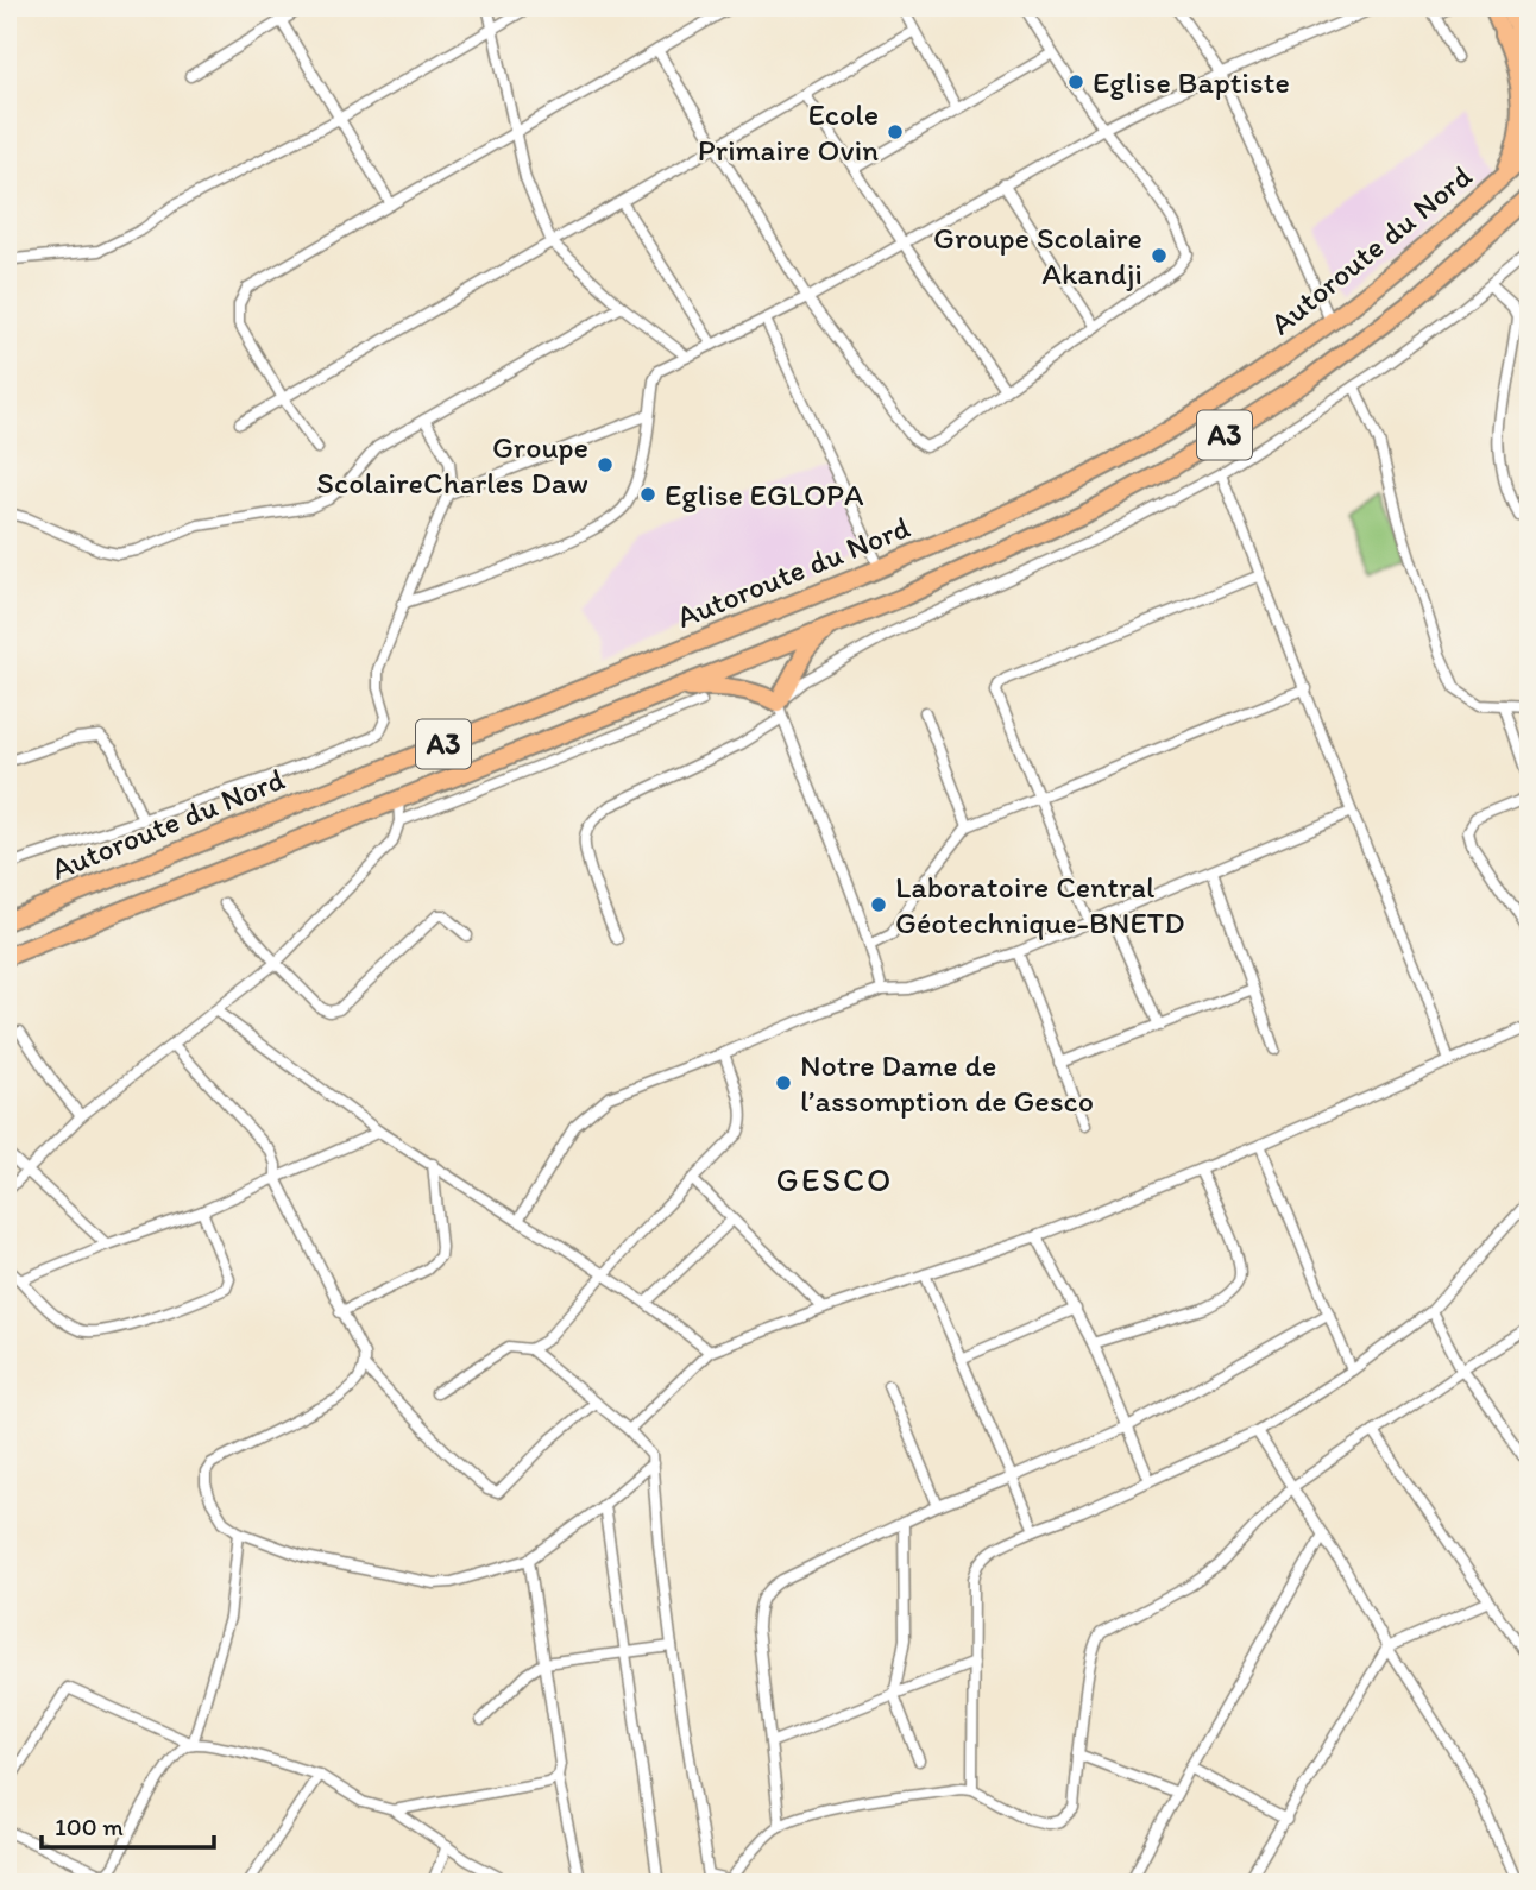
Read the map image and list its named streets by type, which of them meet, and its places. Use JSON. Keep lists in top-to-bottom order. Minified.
{"streets":{"highway":["Autoroute du Nord","A3"]},"districts":["GESCO"],"places":["Eglise Baptiste","Ecole Primaire Ovin","Groupe Scolaire Akandji","Groupe ScolaireCharles Daw","Eglise EGLOPA","Laboratoire Central Géotechnique-BNETD","Notre Dame de l’assomption de Gesco"],"scale_bar":"100 m"}
